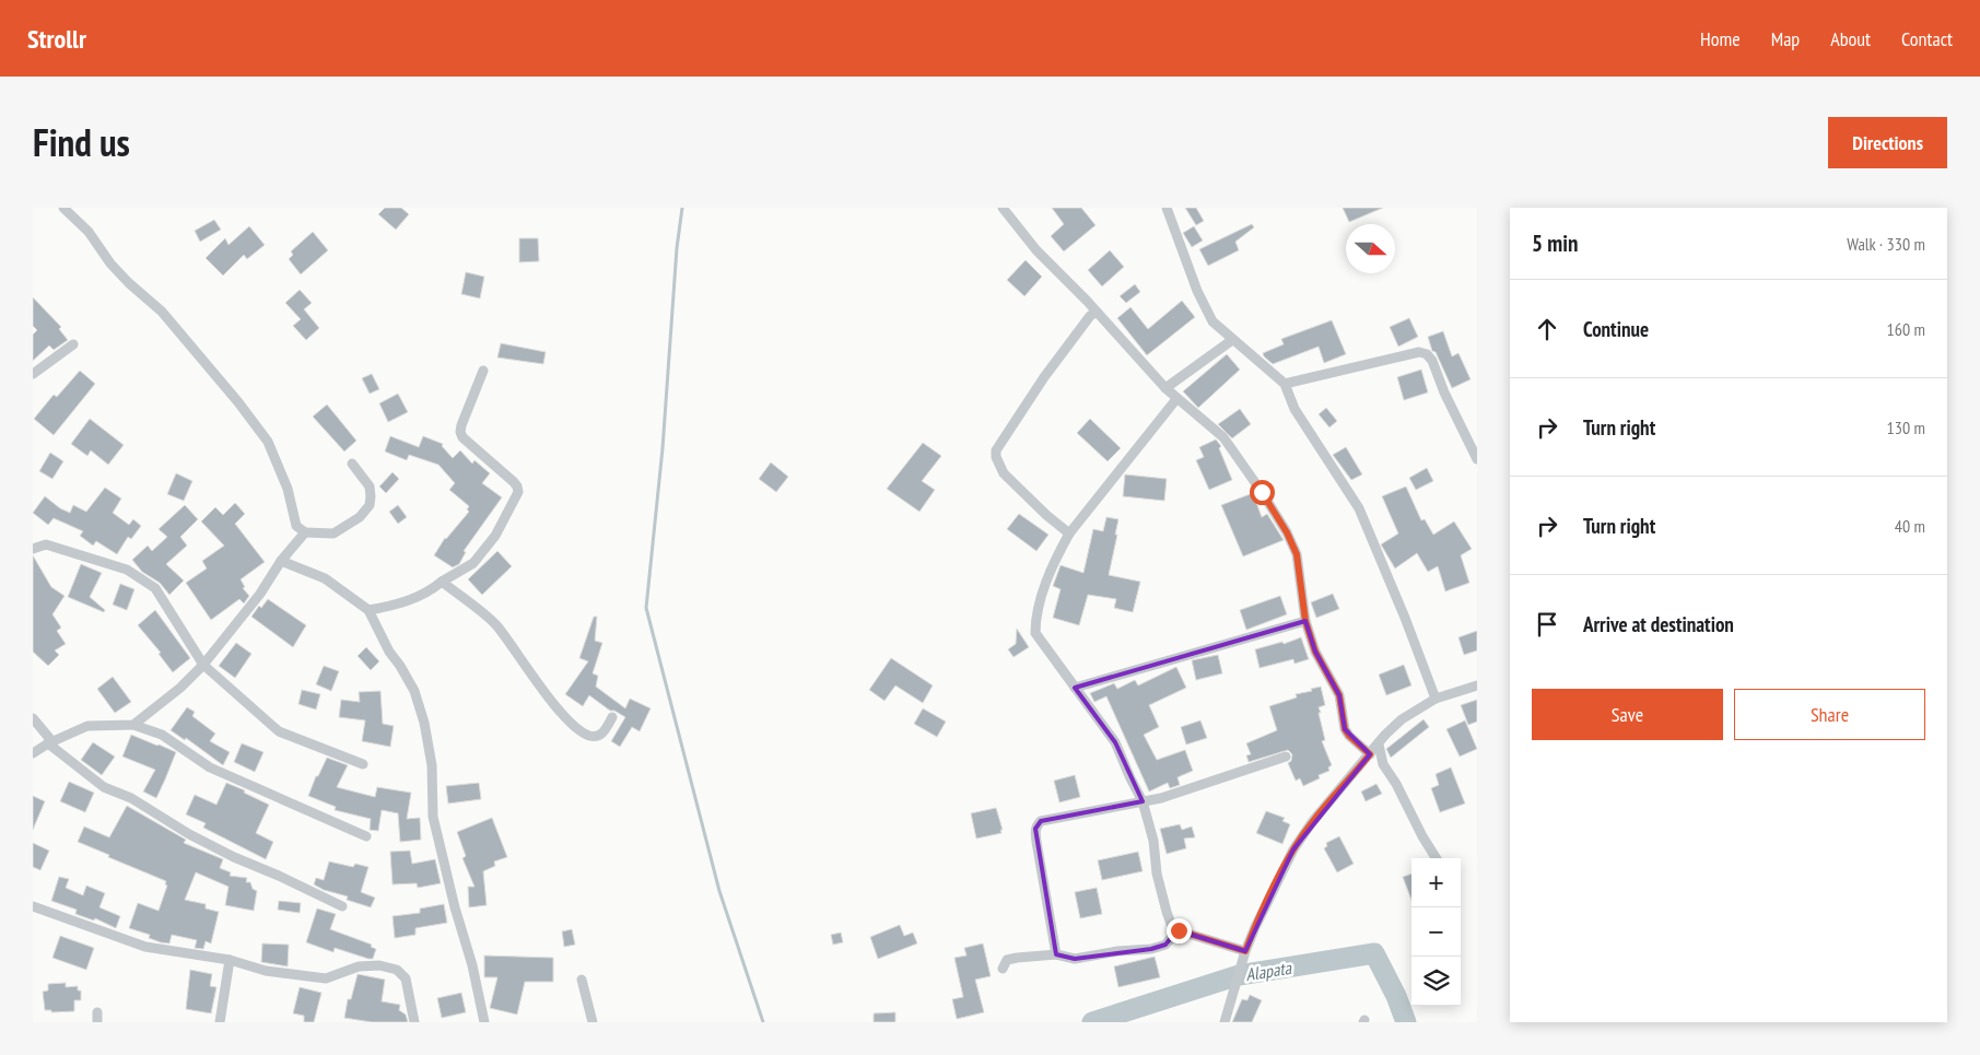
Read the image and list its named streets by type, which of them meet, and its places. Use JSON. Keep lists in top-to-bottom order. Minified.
{"water":["Alapata"],"north":"right","page":{"header":"Strollr","nav":["Home","Map","About","Contact"],"title":"Find us","buttons":["Directions",["Save","Share"]],"heading":["5 min","Walk · 330 m"],"list":[["Continue","160 m"],["Turn right","130 m"],["Turn right","40 m"],"Arrive at destination"],"map_buttons":["+","−"]}}
